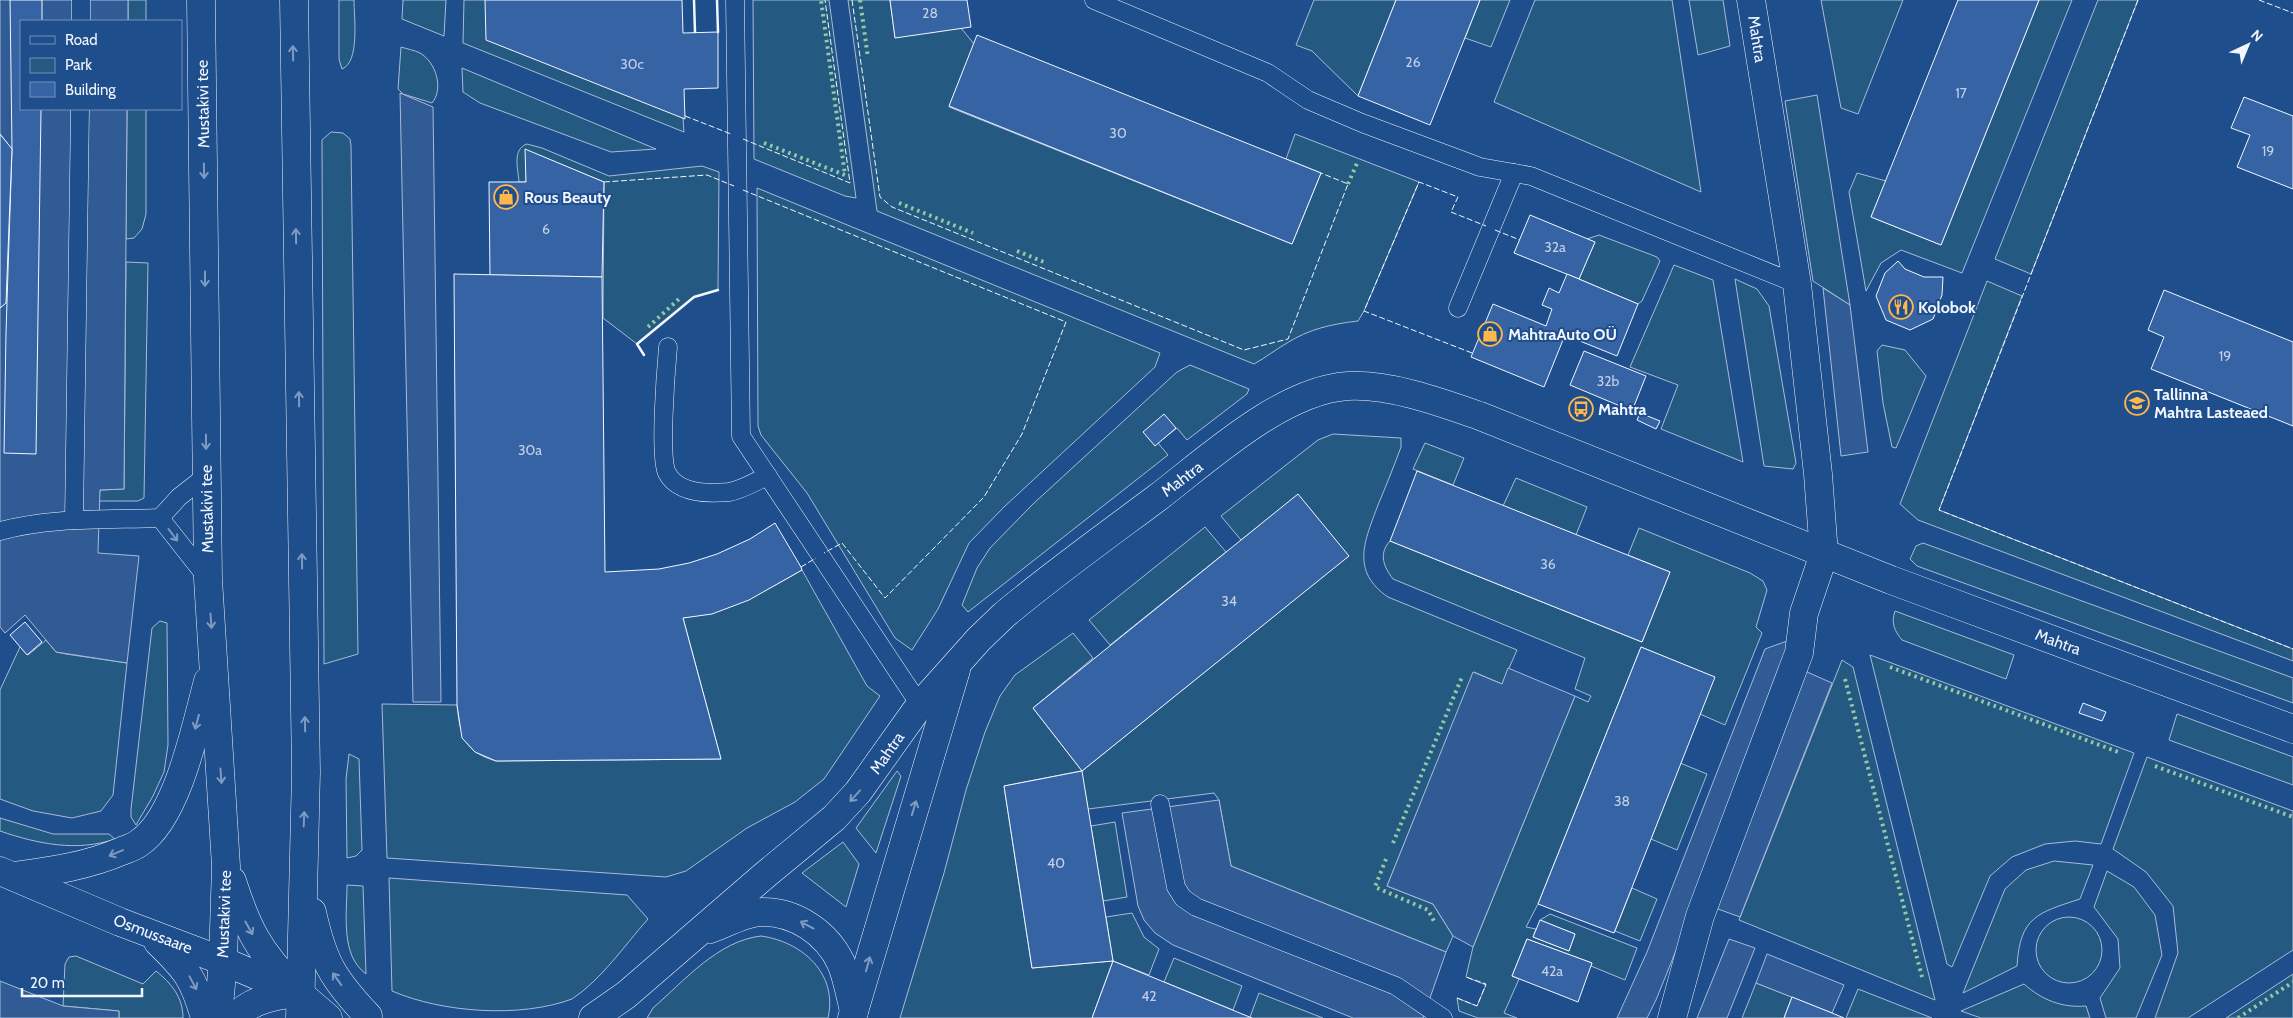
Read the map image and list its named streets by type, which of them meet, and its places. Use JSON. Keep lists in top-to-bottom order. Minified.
{"streets":{"street":["Mahtra","Mustakivi tee","Osmussaare"]},"crossings":[["Mustakivi tee","Osmussaare"]],"places":{"shop":["Rous Beauty","MahtraAuto OÜ"],"restaurant":["Kolobok"],"school or university":["Tallinna Mahtra Lasteaed"],"bus stop":["Mahtra"]},"house_numbers":["28","26","30c","17","30","19","6","32a","19","32b","30a","36","34","38","40","42a","42"],"legend":["Road","Park","Building"],"scale_bar":"20 m","north":"top right"}
